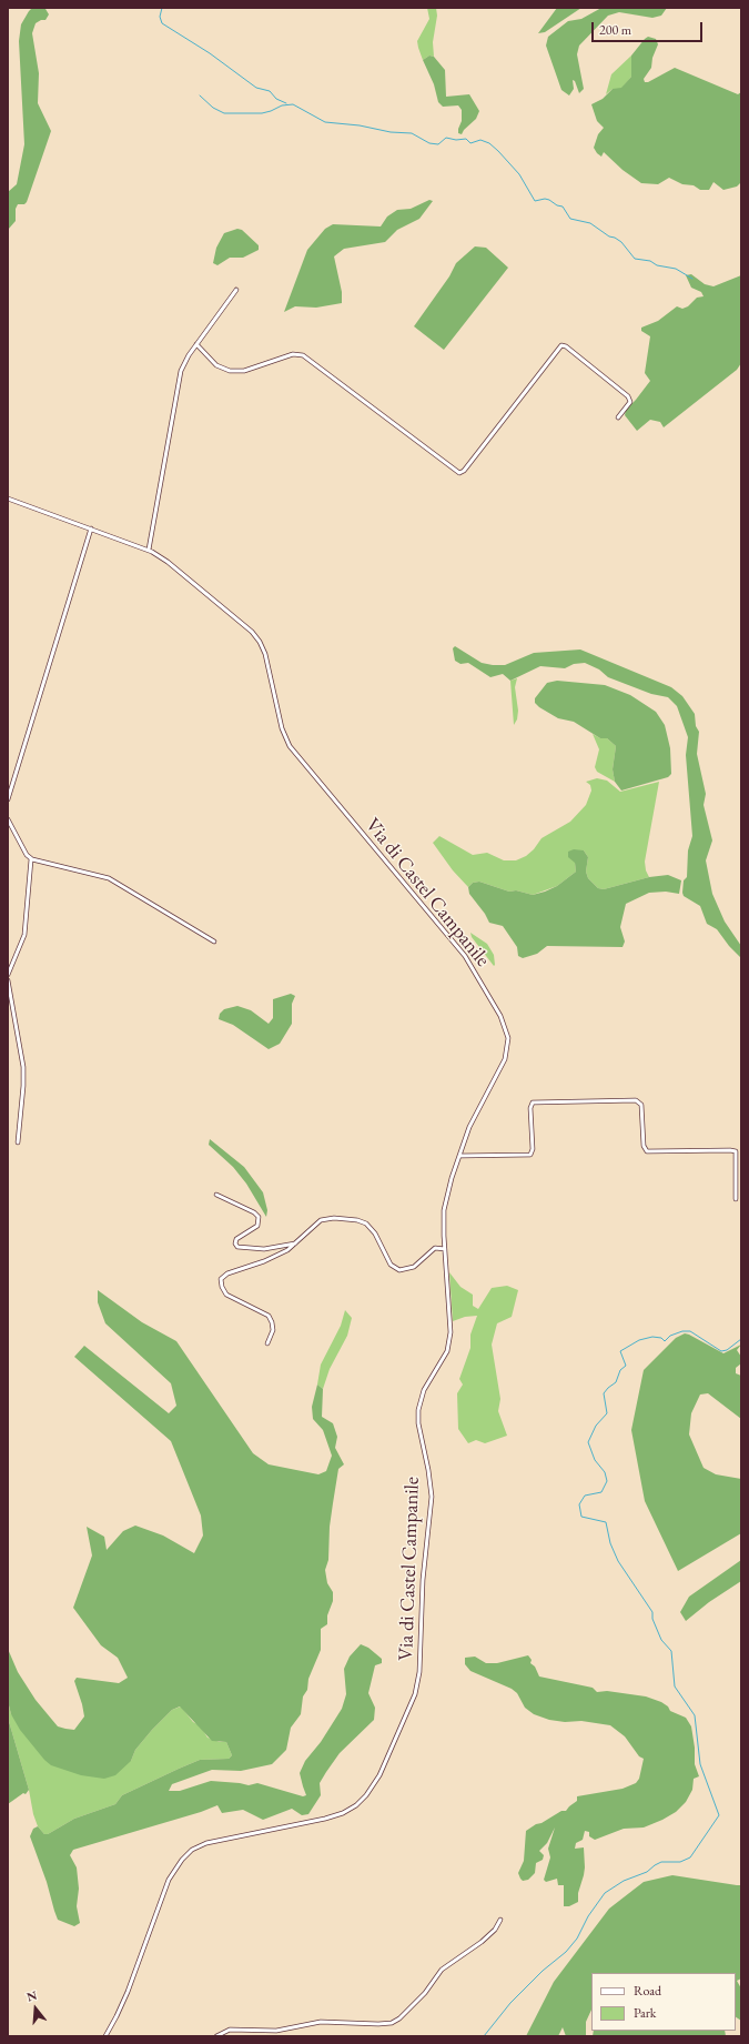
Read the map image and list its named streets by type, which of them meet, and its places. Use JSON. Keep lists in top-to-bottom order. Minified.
{"streets":{"street":["Via di Castel Campanile"]},"legend":["Road","Park"],"scale_bar":"200 m","north":"top"}
